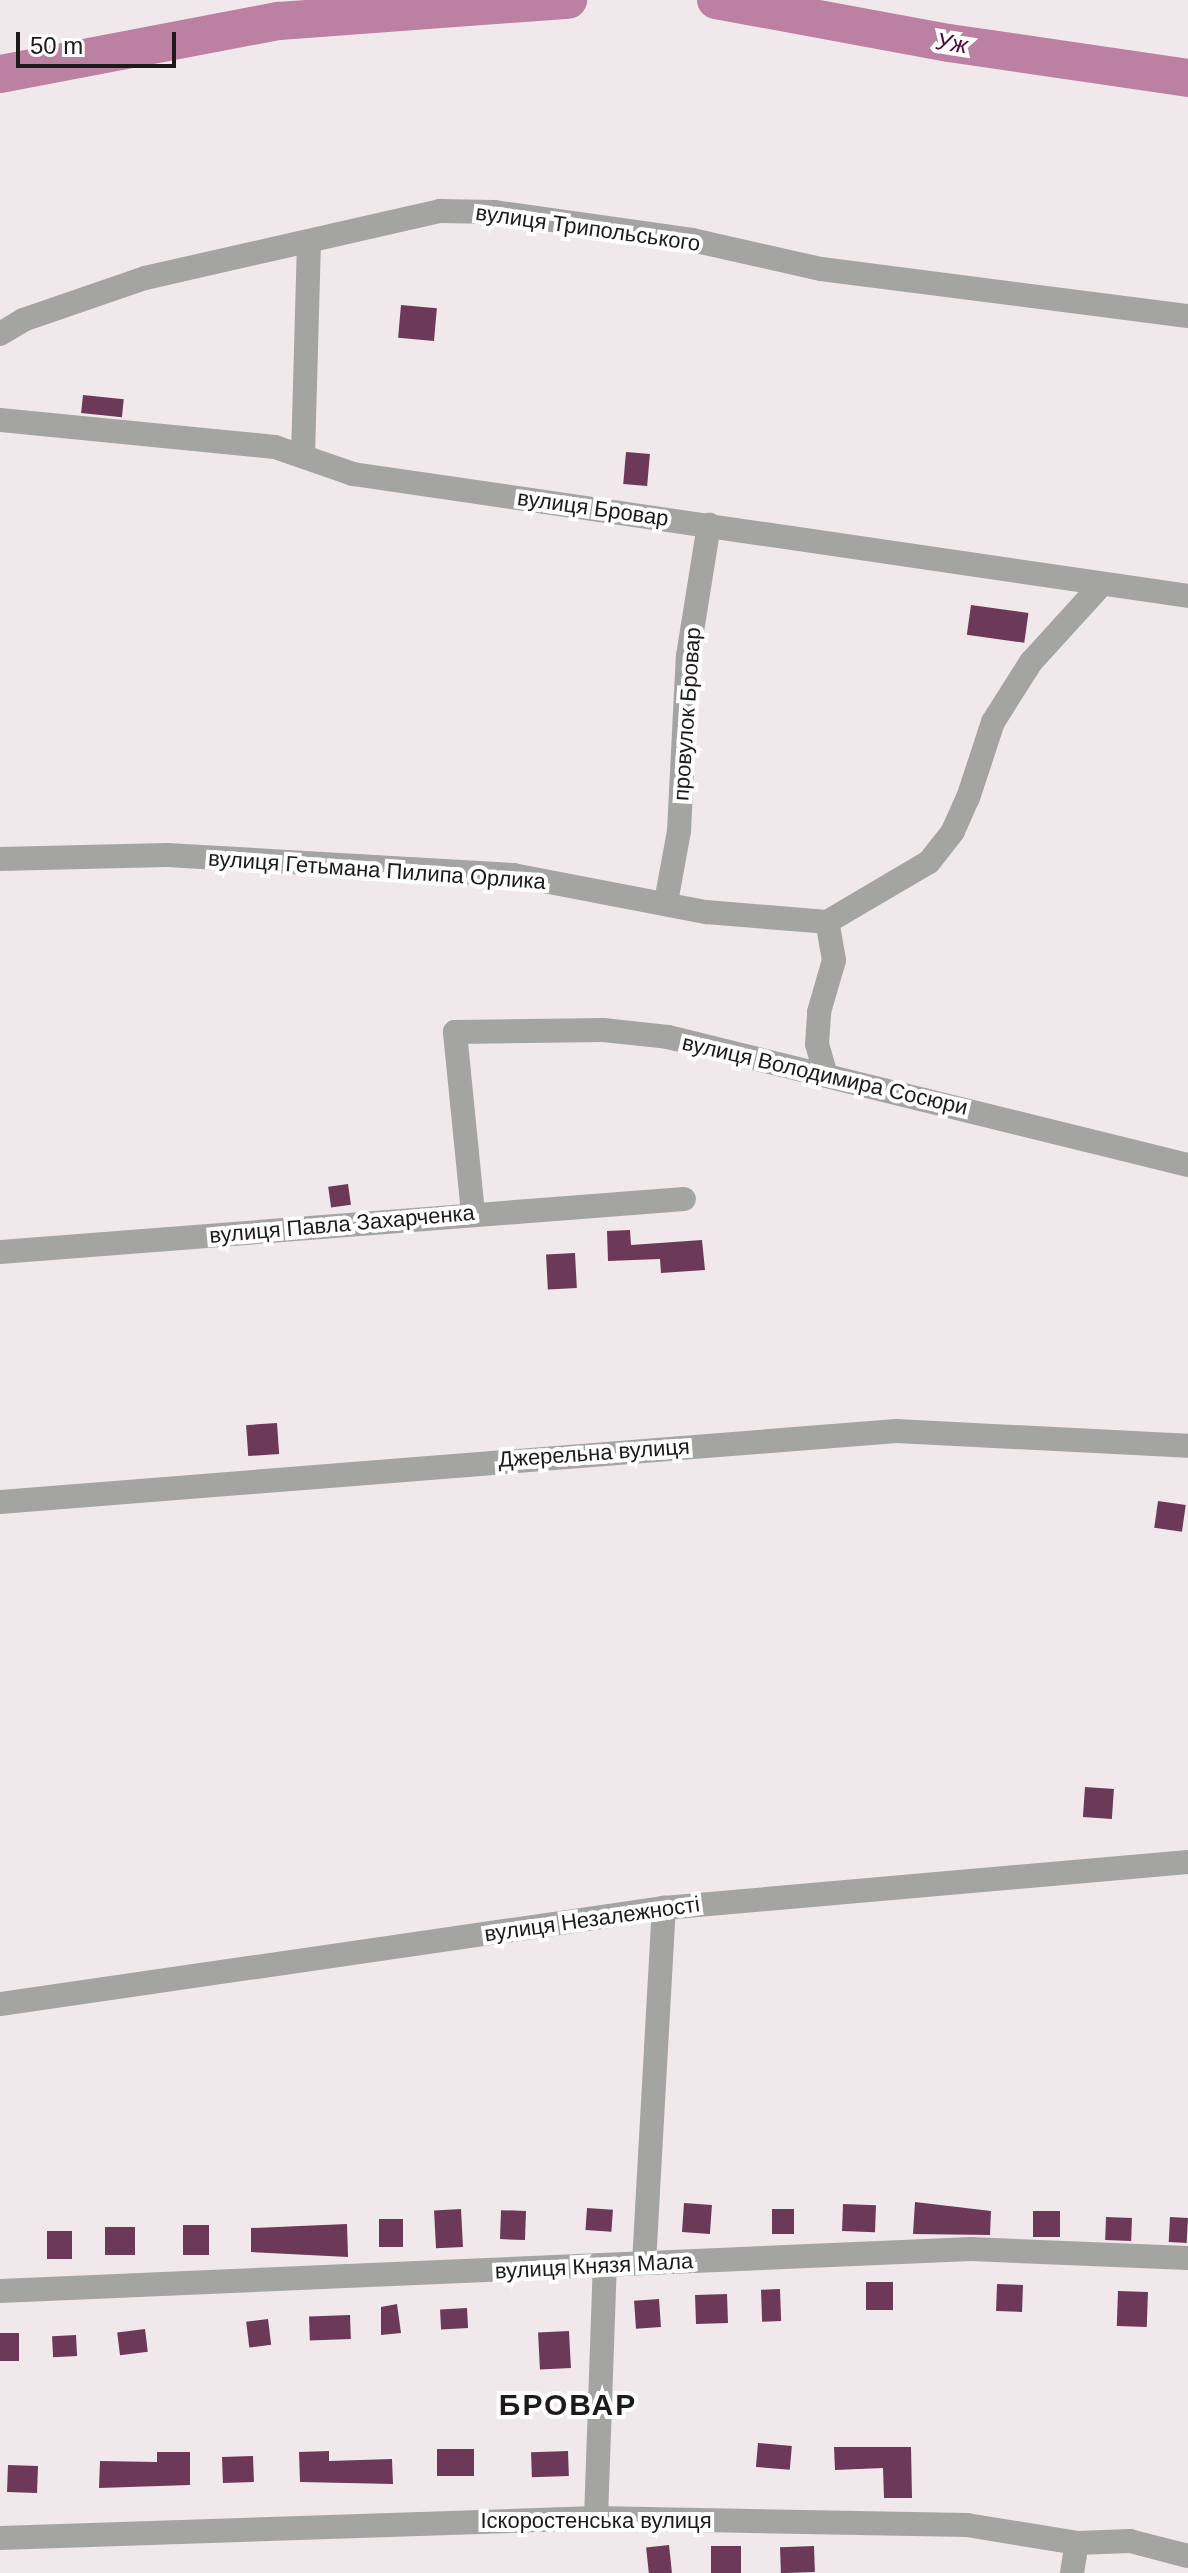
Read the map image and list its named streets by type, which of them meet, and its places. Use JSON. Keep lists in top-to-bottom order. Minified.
{"streets":{"street":["вулиця Трипольського","вулиця Бровар","провулок Бровар","вулиця Гетьмана Пилипа Орлика","вулиця Володимира Сосюри","вулиця Павла Захарченка","Джерельна вулиця","вулиця Незалежності","вулиця Князя Мала","Іскоростенська вулиця"]},"crossings":[["вулиця Бровар","провулок Бровар"],["провулок Бровар","вулиця Гетьмана Пилипа Орлика"],["вулиця Володимира Сосюри","вулиця Павла Захарченка"]],"districts":["БРОВАР"],"water":["Уж"],"scale_bar":"50 m"}
